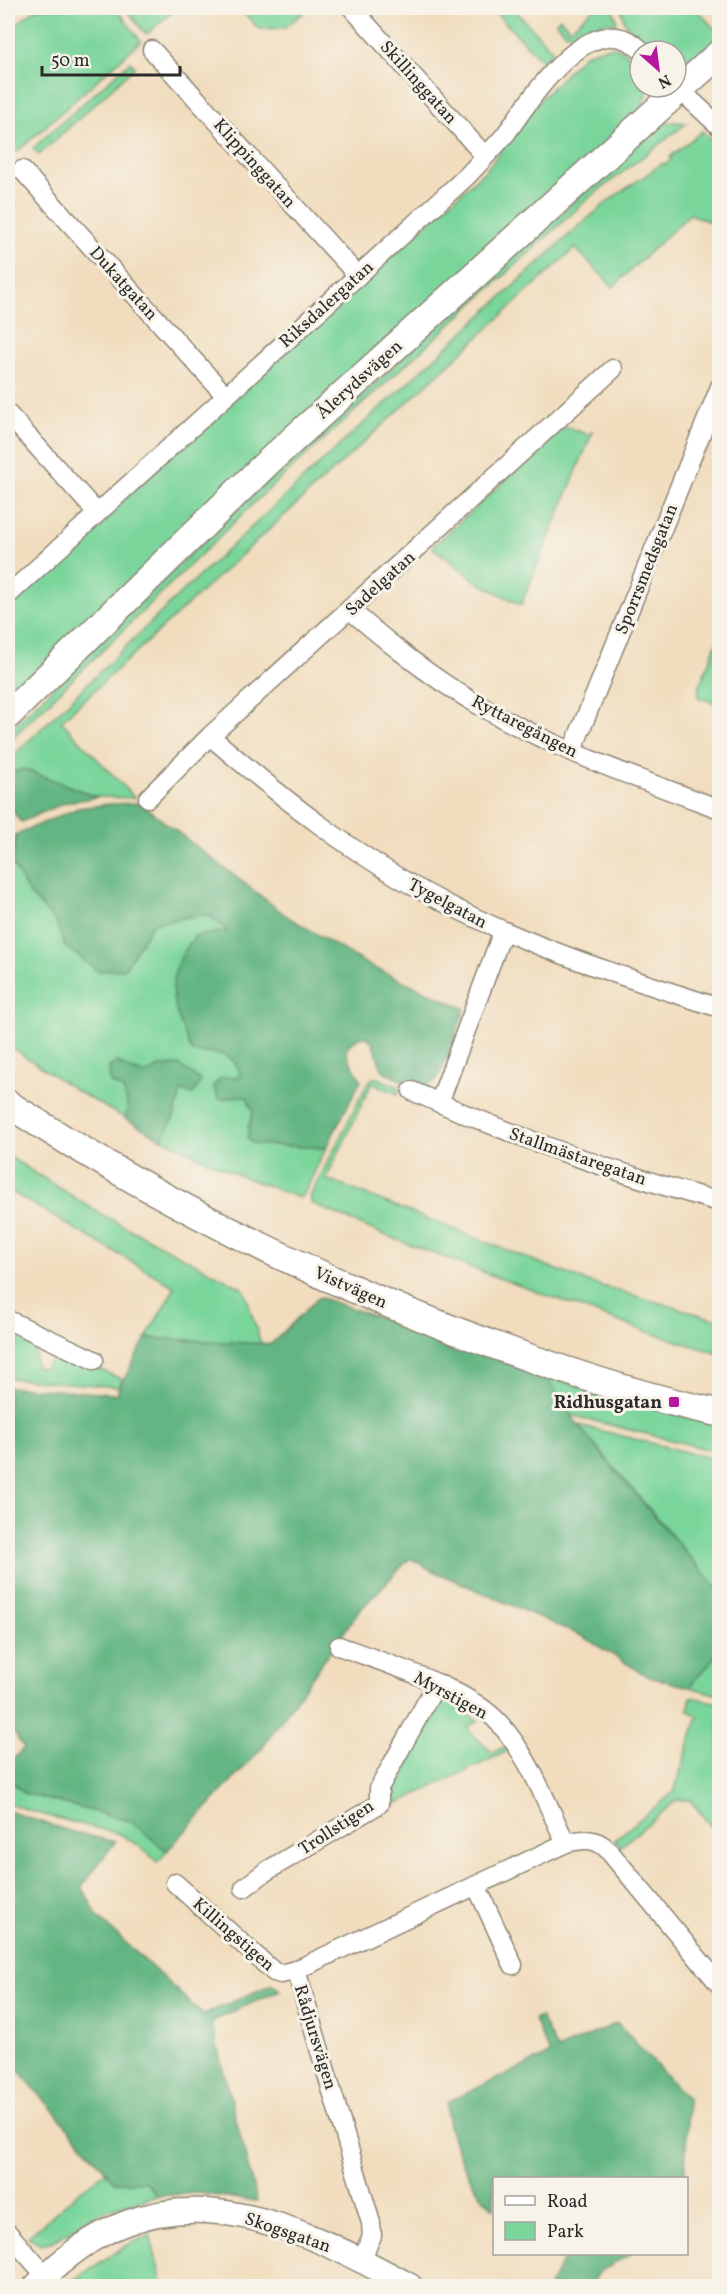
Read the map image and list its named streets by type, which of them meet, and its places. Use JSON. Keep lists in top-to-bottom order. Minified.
{"streets":{"main road":["Ålerydsvägen","Vistvägen"],"street":["Skillinggatan","Klippinggatan","Dukatgatan","Riksdalergatan","Sporrsmedsgatan","Sadelgatan","Ryttaregången","Tygelgatan","Stallmästaregatan","Myrstigen","Trollstigen","Killingstigen","Rådjursvägen","Skogsgatan"]},"crossings":[["Skillinggatan","Riksdalergatan"],["Klippinggatan","Riksdalergatan"],["Dukatgatan","Riksdalergatan"],["Sporrsmedsgatan","Ryttaregången"],["Sadelgatan","Ryttaregången"],["Sadelgatan","Tygelgatan"],["Myrstigen","Trollstigen"],["Myrstigen","Rådjursvägen"],["Killingstigen","Rådjursvägen"],["Rådjursvägen","Skogsgatan"]],"places":{"transit":["Ridhusgatan"]},"legend":["Road","Park"],"scale_bar":"50 m","north":"bottom right"}
